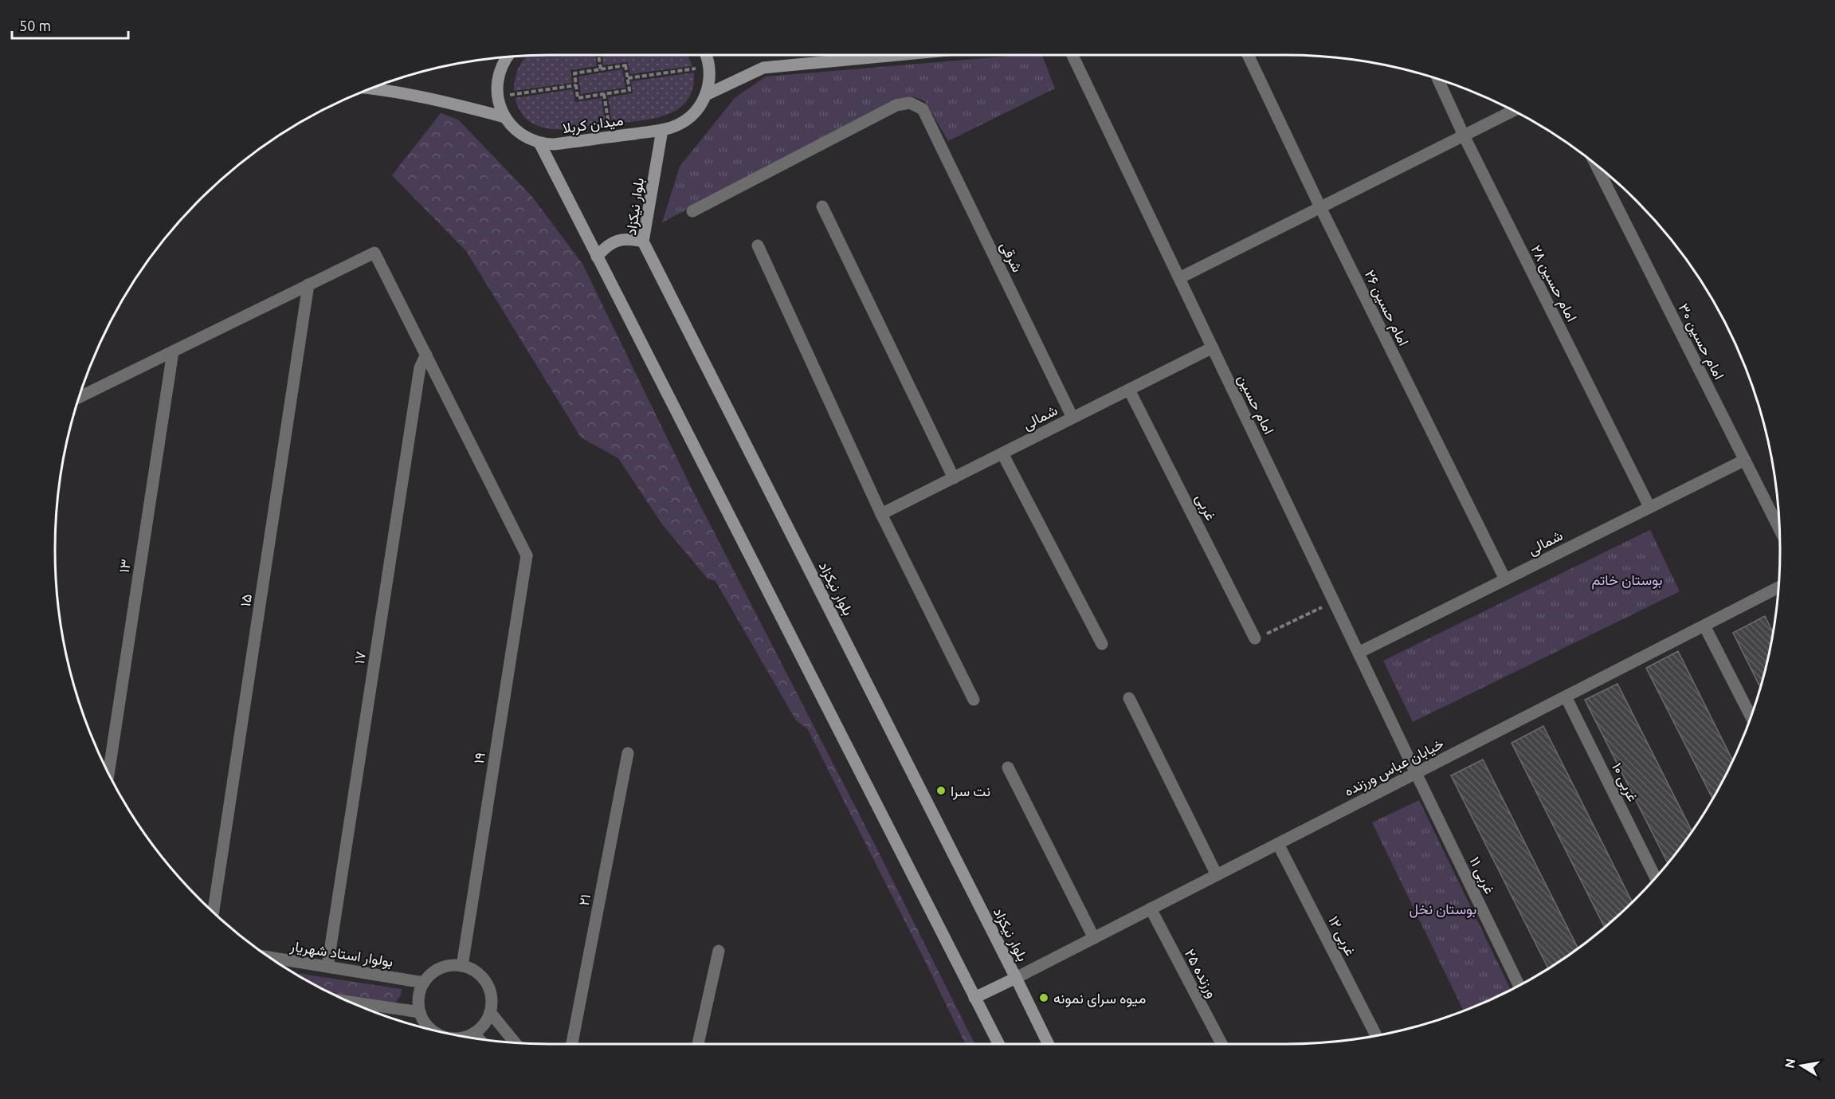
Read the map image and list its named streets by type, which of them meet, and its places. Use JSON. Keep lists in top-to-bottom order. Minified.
{"streets":{"main road":["میدان کربلا","بلوار نیکزاد"],"street":["شرقی","امام حسین ۲۸","امام حسین ۲۶","امام حسین ۳۰","امام حسین","شمالی","غربی","۱۳","۱۵","۱۷","۱۹","خیابان عباس ورزنده","غربی ۱۰","غربی ۱۱","۲۱","غربی ۱۲","بولوار استاد شهریار","ورزنده ۲۵"]},"crossings":[["میدان کربلا","بلوار نیکزاد"],["بلوار نیکزاد","خیابان عباس ورزنده"],["شرقی","شمالی"],["امام حسین ۲۸","شمالی"],["امام حسین ۲۶","شمالی"],["امام حسین ۳۰","شمالی"],["امام حسین","شمالی"],["امام حسین","خیابان عباس ورزنده"],["امام حسین","غربی ۱۱"],["شمالی","غربی"],["۱۷","۱۹"],["۱۷","بولوار استاد شهریار"],["خیابان عباس ورزنده","غربی ۱۰"],["خیابان عباس ورزنده","غربی ۱۱"],["خیابان عباس ورزنده","غربی ۱۲"],["خیابان عباس ورزنده","ورزنده ۲۵"]],"parks":["بوستان خاتم","بوستان نخل"],"places":["نت سرا","میوه سرای نمونه"],"scale_bar":"50 m","north":"left"}
